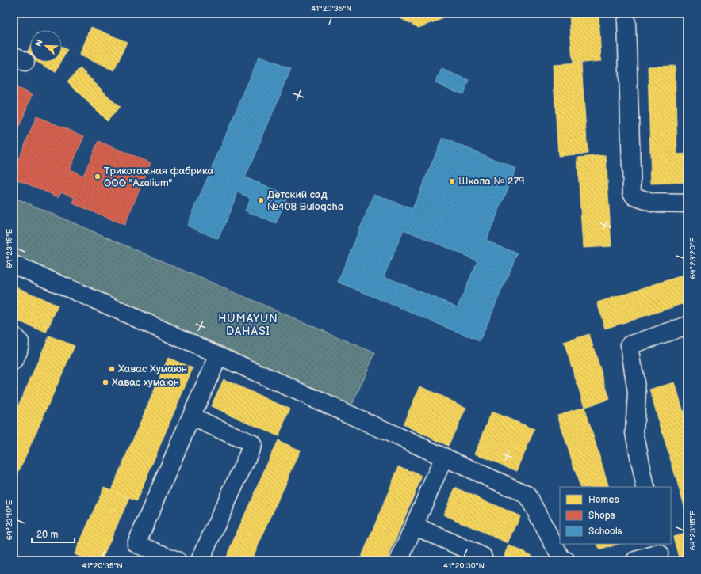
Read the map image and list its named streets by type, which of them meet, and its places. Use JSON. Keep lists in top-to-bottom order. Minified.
{"districts":["HUMAYUN DAHASI"],"places":["Трикотажная фабрика ООО \"Azalium\"","Школа № 279","Детский сад №408 Buloqcha","Хавас Хумаюн","Хавас хумаюн"],"legend":["Homes","Shops","Schools"],"scale_bar":"20 m","north":"top left","coordinates":["41°20'35\"N","69°23'15\"E","69°23'20\"E","69°23'10\"E","41°20'30\"N"]}
